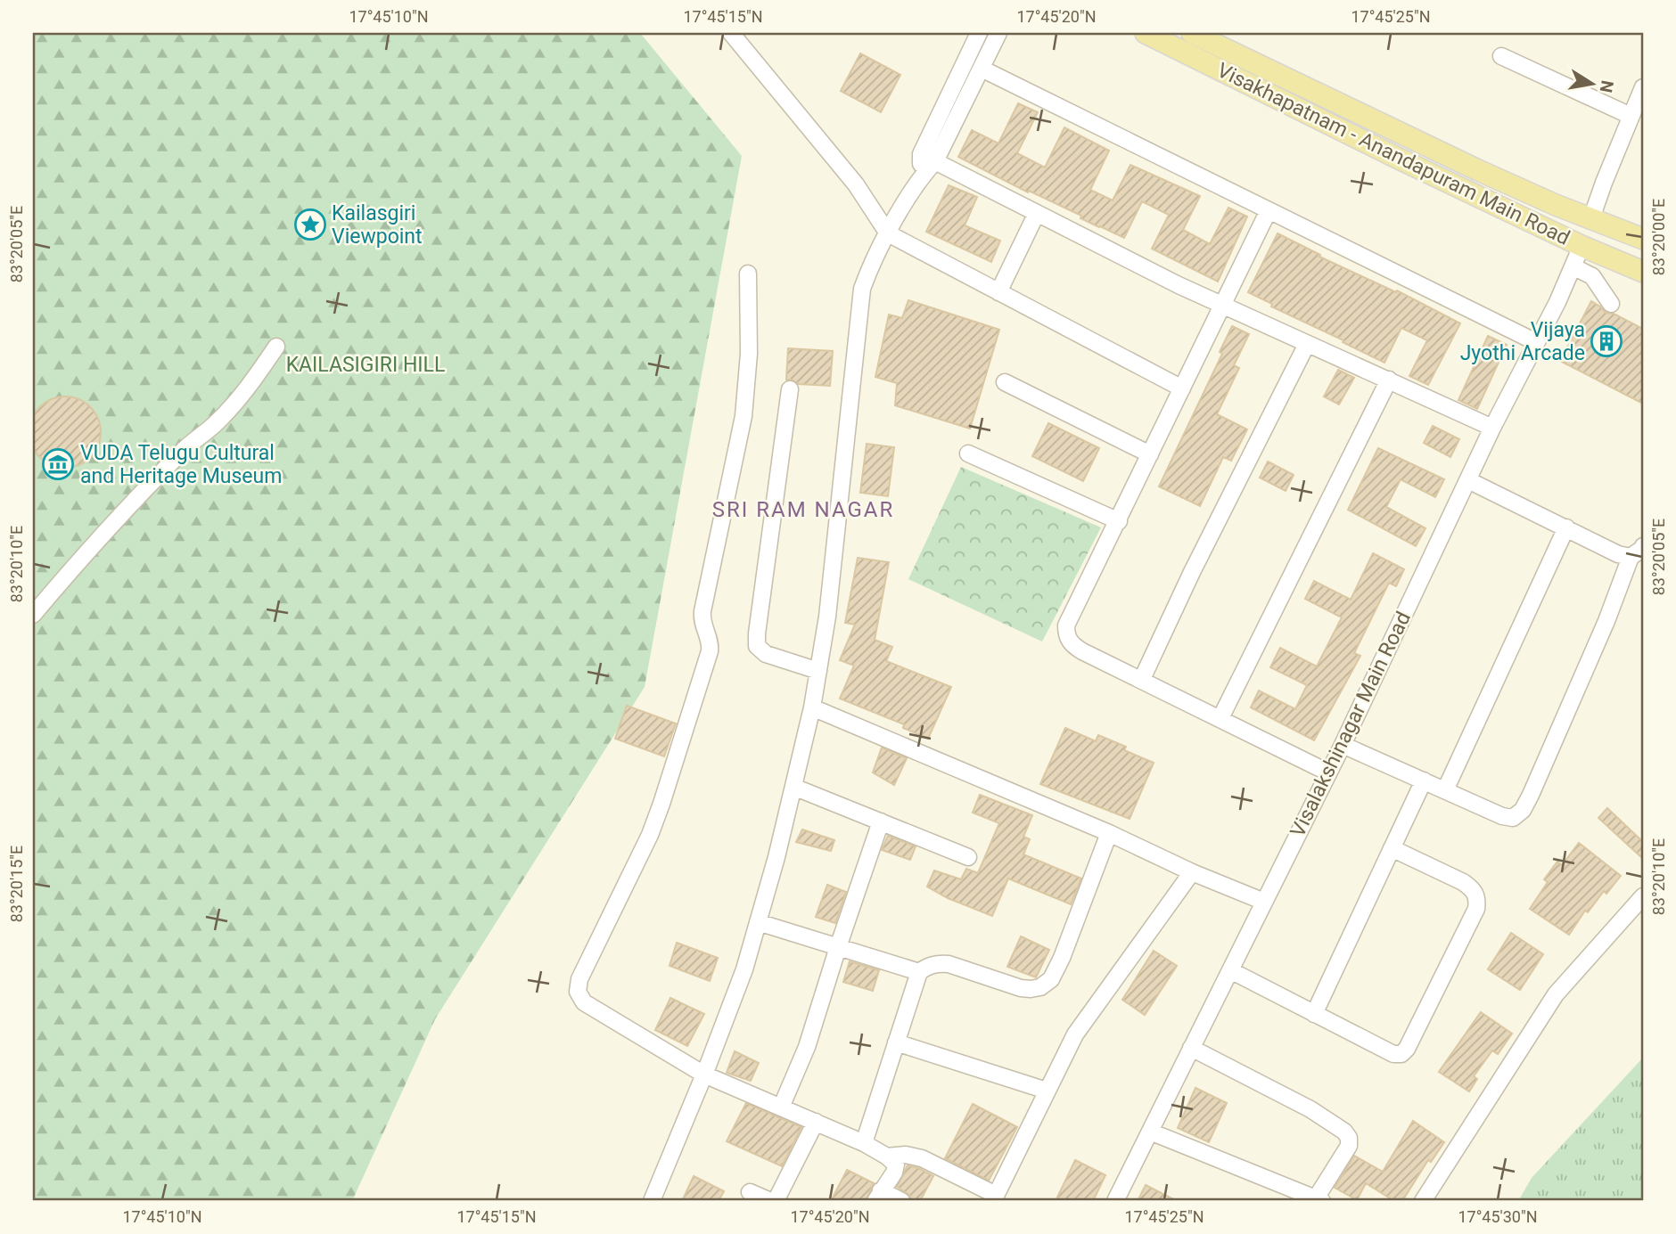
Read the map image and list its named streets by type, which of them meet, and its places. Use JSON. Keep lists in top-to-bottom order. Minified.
{"streets":{"main road":["Visakhapatnam - Anandapuram Main Road"],"street":["Visalakshinagar Main Road"]},"crossings":[["Visakhapatnam - Anandapuram Main Road","Visalakshinagar Main Road"]],"districts":["SRI RAM NAGAR"],"parks":["KAILASIGIRI HILL"],"places":{"place":["Kailasgiri Viewpoint"],"building":["Vijaya Jyothi Arcade"],"museum":["VUDA Telugu Cultural and Heritage Museum"]},"north":"right","coordinates":["17°45'10\"N","17°45'15\"N","17°45'20\"N","17°45'25\"N","83°20'00\"E","83°20'05\"E","83°20'10\"E","83°20'15\"E","17°45'30\"N"]}
